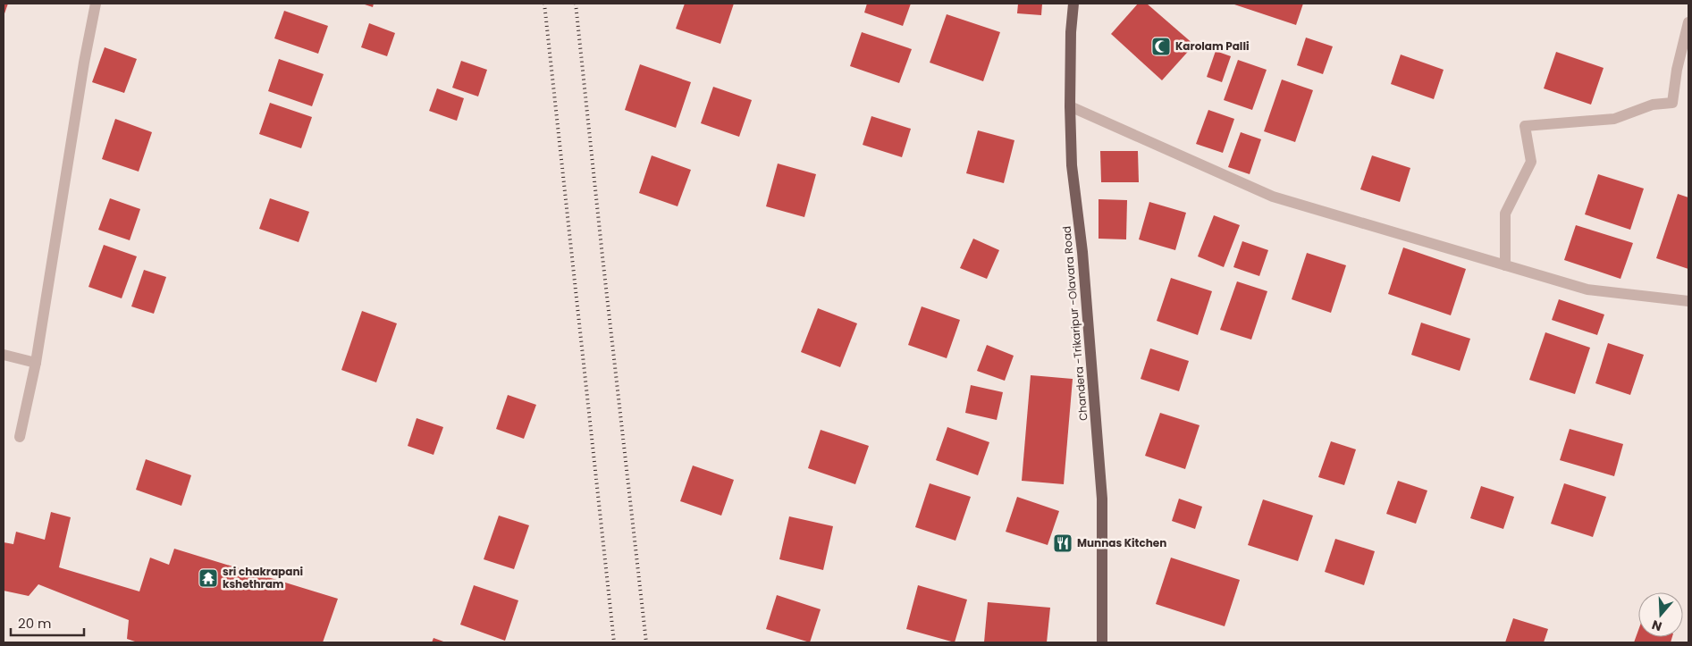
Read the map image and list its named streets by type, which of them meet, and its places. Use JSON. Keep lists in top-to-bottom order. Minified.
{"streets":{"main road":["Chandera -Trikaripur -Olavara Road"]},"places":{"mosque":["Karolam Palli"],"restaurant":["Munnas Kitchen"],"temple":["sri chakrapani kshethram"]},"scale_bar":"20 m","north":"bottom"}
